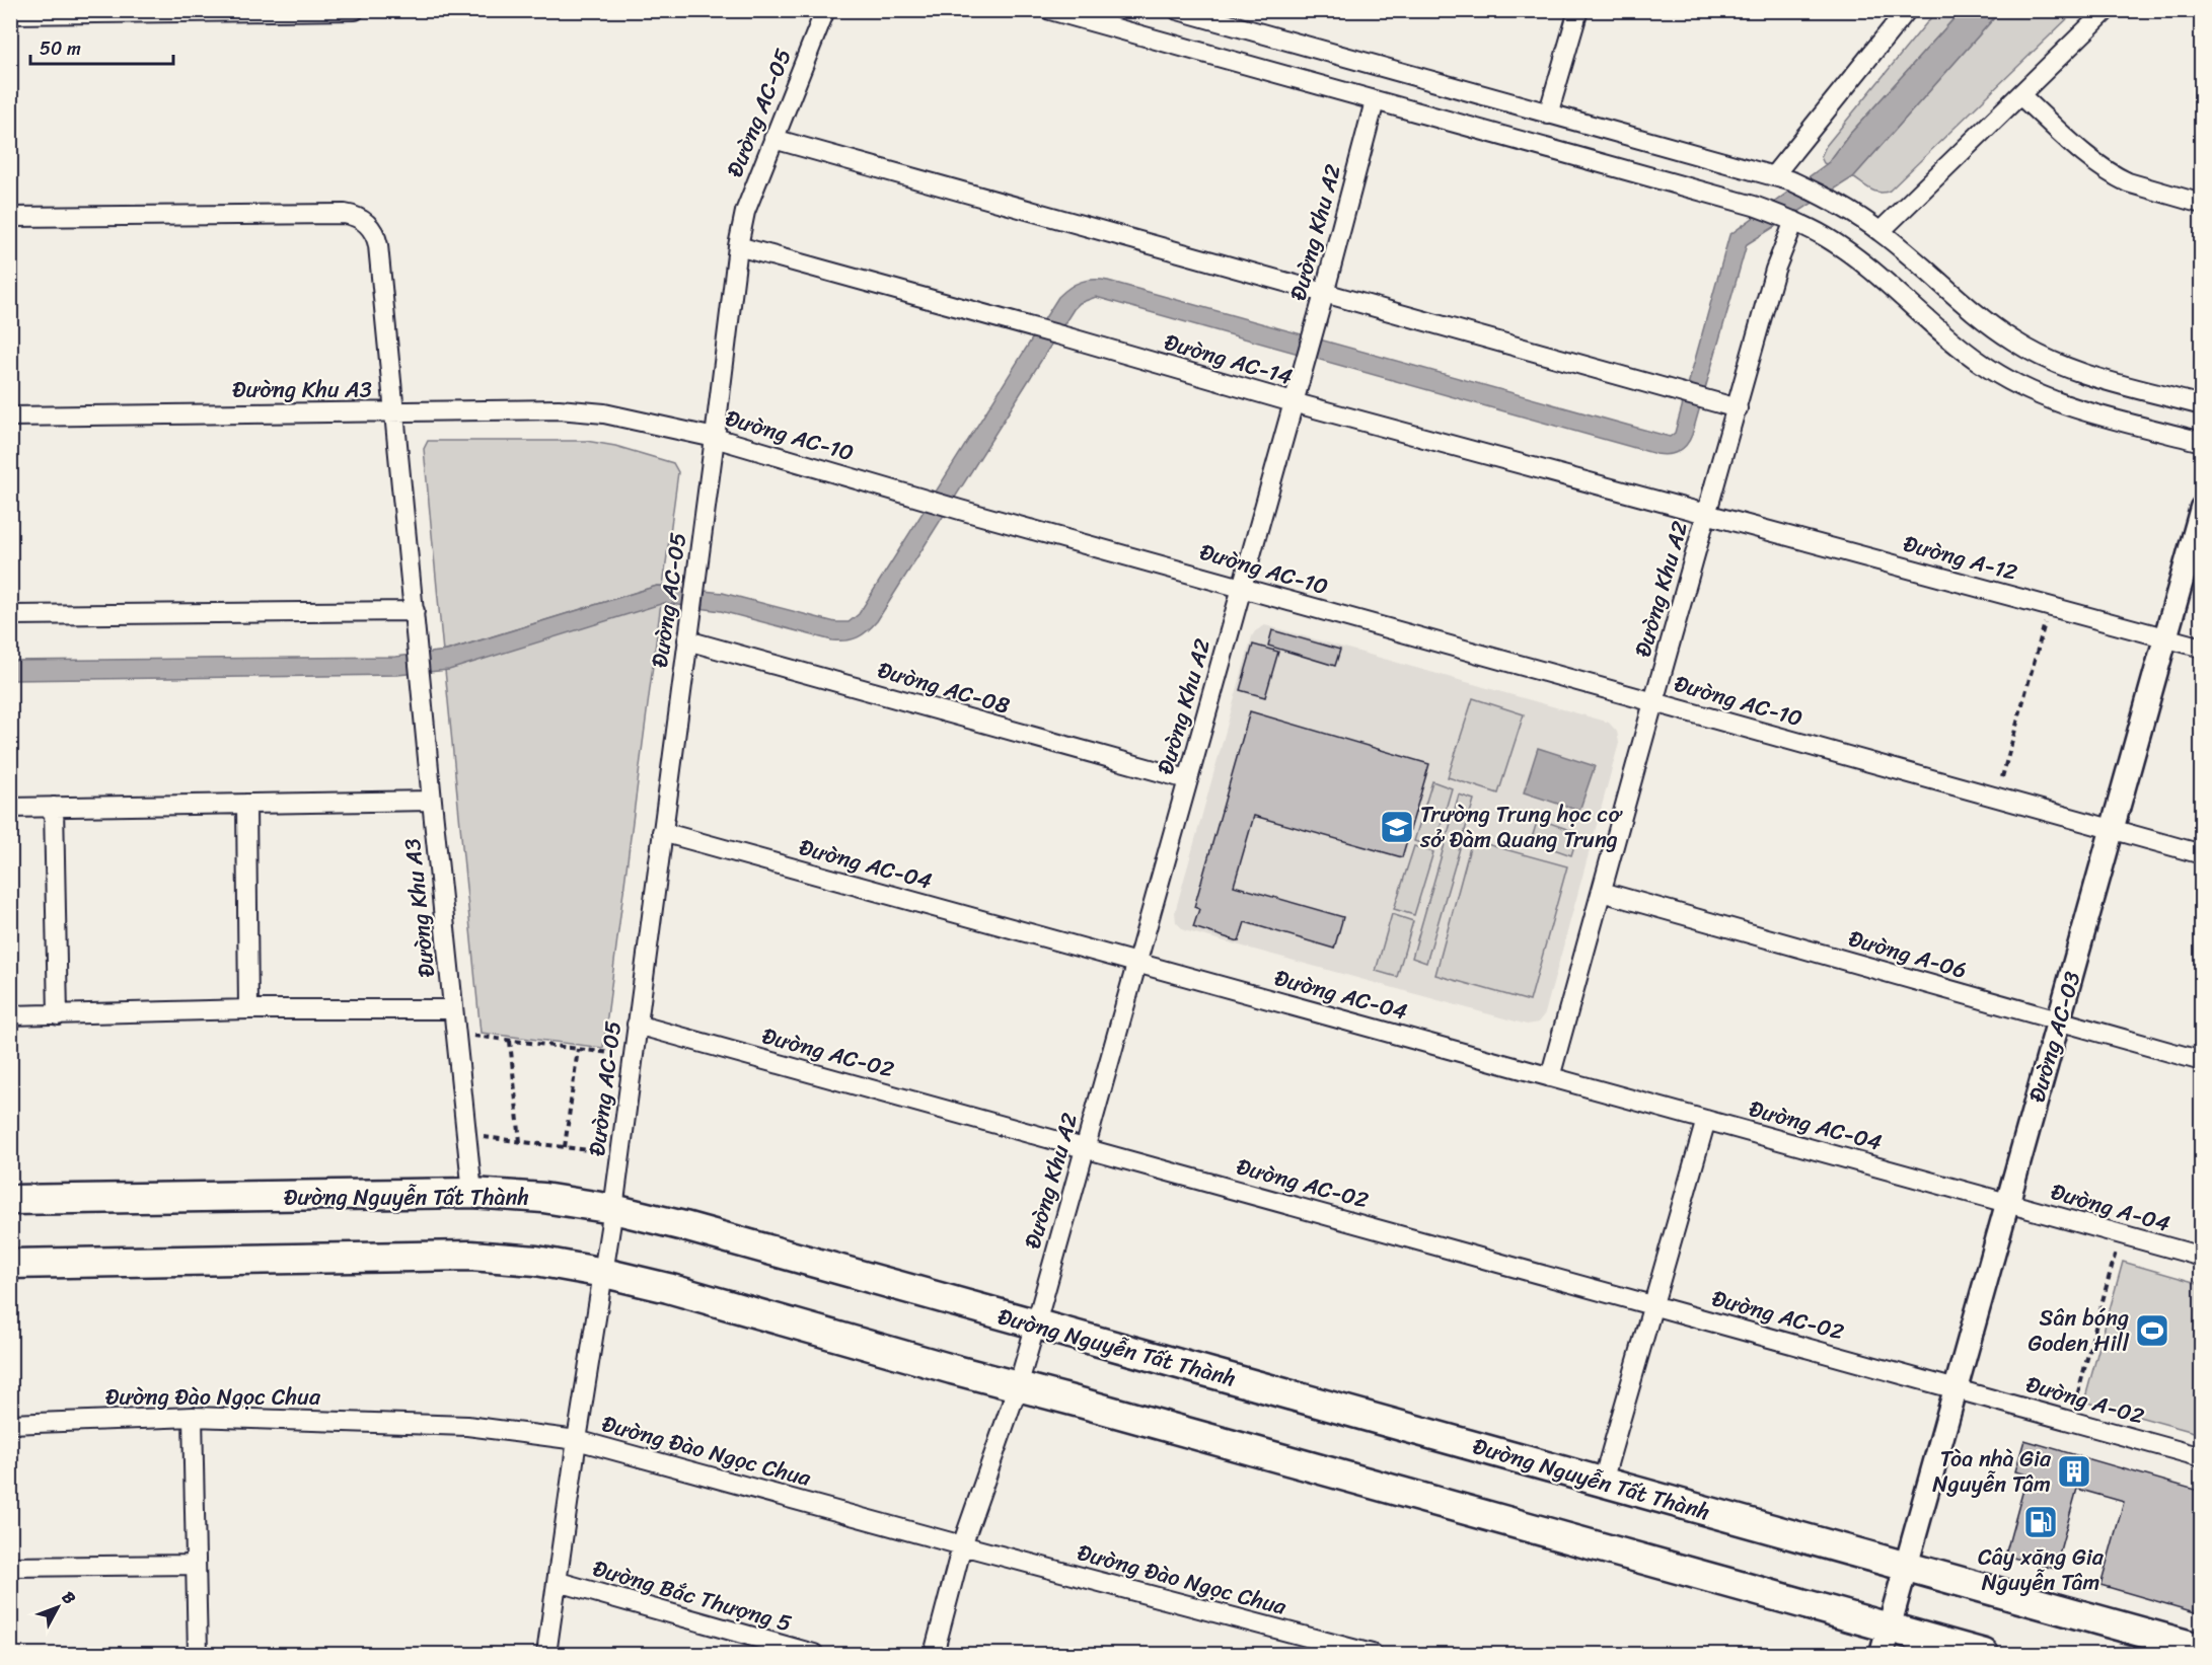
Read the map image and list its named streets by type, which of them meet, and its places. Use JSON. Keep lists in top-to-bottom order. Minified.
{"streets":{"main road":["Đường Nguyễn Tất Thành"],"street":["Đường AC-05","Đường Khu A2","Đường AC-14","Đường Khu A3","Đường AC-10","Đường A-12","Đường AC-08","Đường AC-04","Đường A-06","Đường AC-03","Đường AC-02","Đường A-04","Đường Đào Ngọc Chua","Đường A-02","Đường Bắc Thượng 5"]},"crossings":[["Đường AC-05","Đường AC-14"],["Đường AC-05","Đường AC-10"],["Đường AC-05","Đường AC-08"],["Đường AC-05","Đường AC-04"],["Đường AC-05","Đường AC-02"],["Đường AC-05","Đường Nguyễn Tất Thành"],["Đường AC-05","Đường Đào Ngọc Chua"],["Đường AC-05","Đường Bắc Thượng 5"],["Đường Khu A2","Đường AC-14"],["Đường Khu A2","Đường AC-10"],["Đường Khu A2","Đường A-12"],["Đường Khu A2","Đường AC-08"],["Đường Khu A2","Đường AC-04"],["Đường Khu A2","Đường A-06"],["Đường Khu A2","Đường AC-02"],["Đường Khu A2","Đường Nguyễn Tất Thành"],["Đường Khu A2","Đường Đào Ngọc Chua"],["Đường AC-14","Đường A-12"],["Đường Khu A3","Đường AC-10"],["Đường Khu A3","Đường Nguyễn Tất Thành"],["Đường AC-10","Đường AC-03"],["Đường A-12","Đường AC-03"],["Đường AC-04","Đường AC-03"],["Đường AC-04","Đường A-04"],["Đường A-06","Đường AC-03"],["Đường AC-03","Đường AC-02"],["Đường AC-03","Đường Nguyễn Tất Thành"],["Đường AC-03","Đường A-04"],["Đường AC-03","Đường A-02"],["Đường AC-02","Đường A-02"]],"places":{"school or university":["Trường Trung học cơ sở Đàm Quang Trung"],"sports":["Sân bóng Goden Hill"],"building":["Tòa nhà Gia Nguyễn Tâm"],"fuel station":["Cây xăng Gia Nguyễn Tâm"]},"scale_bar":"50 m","north":"top right"}
